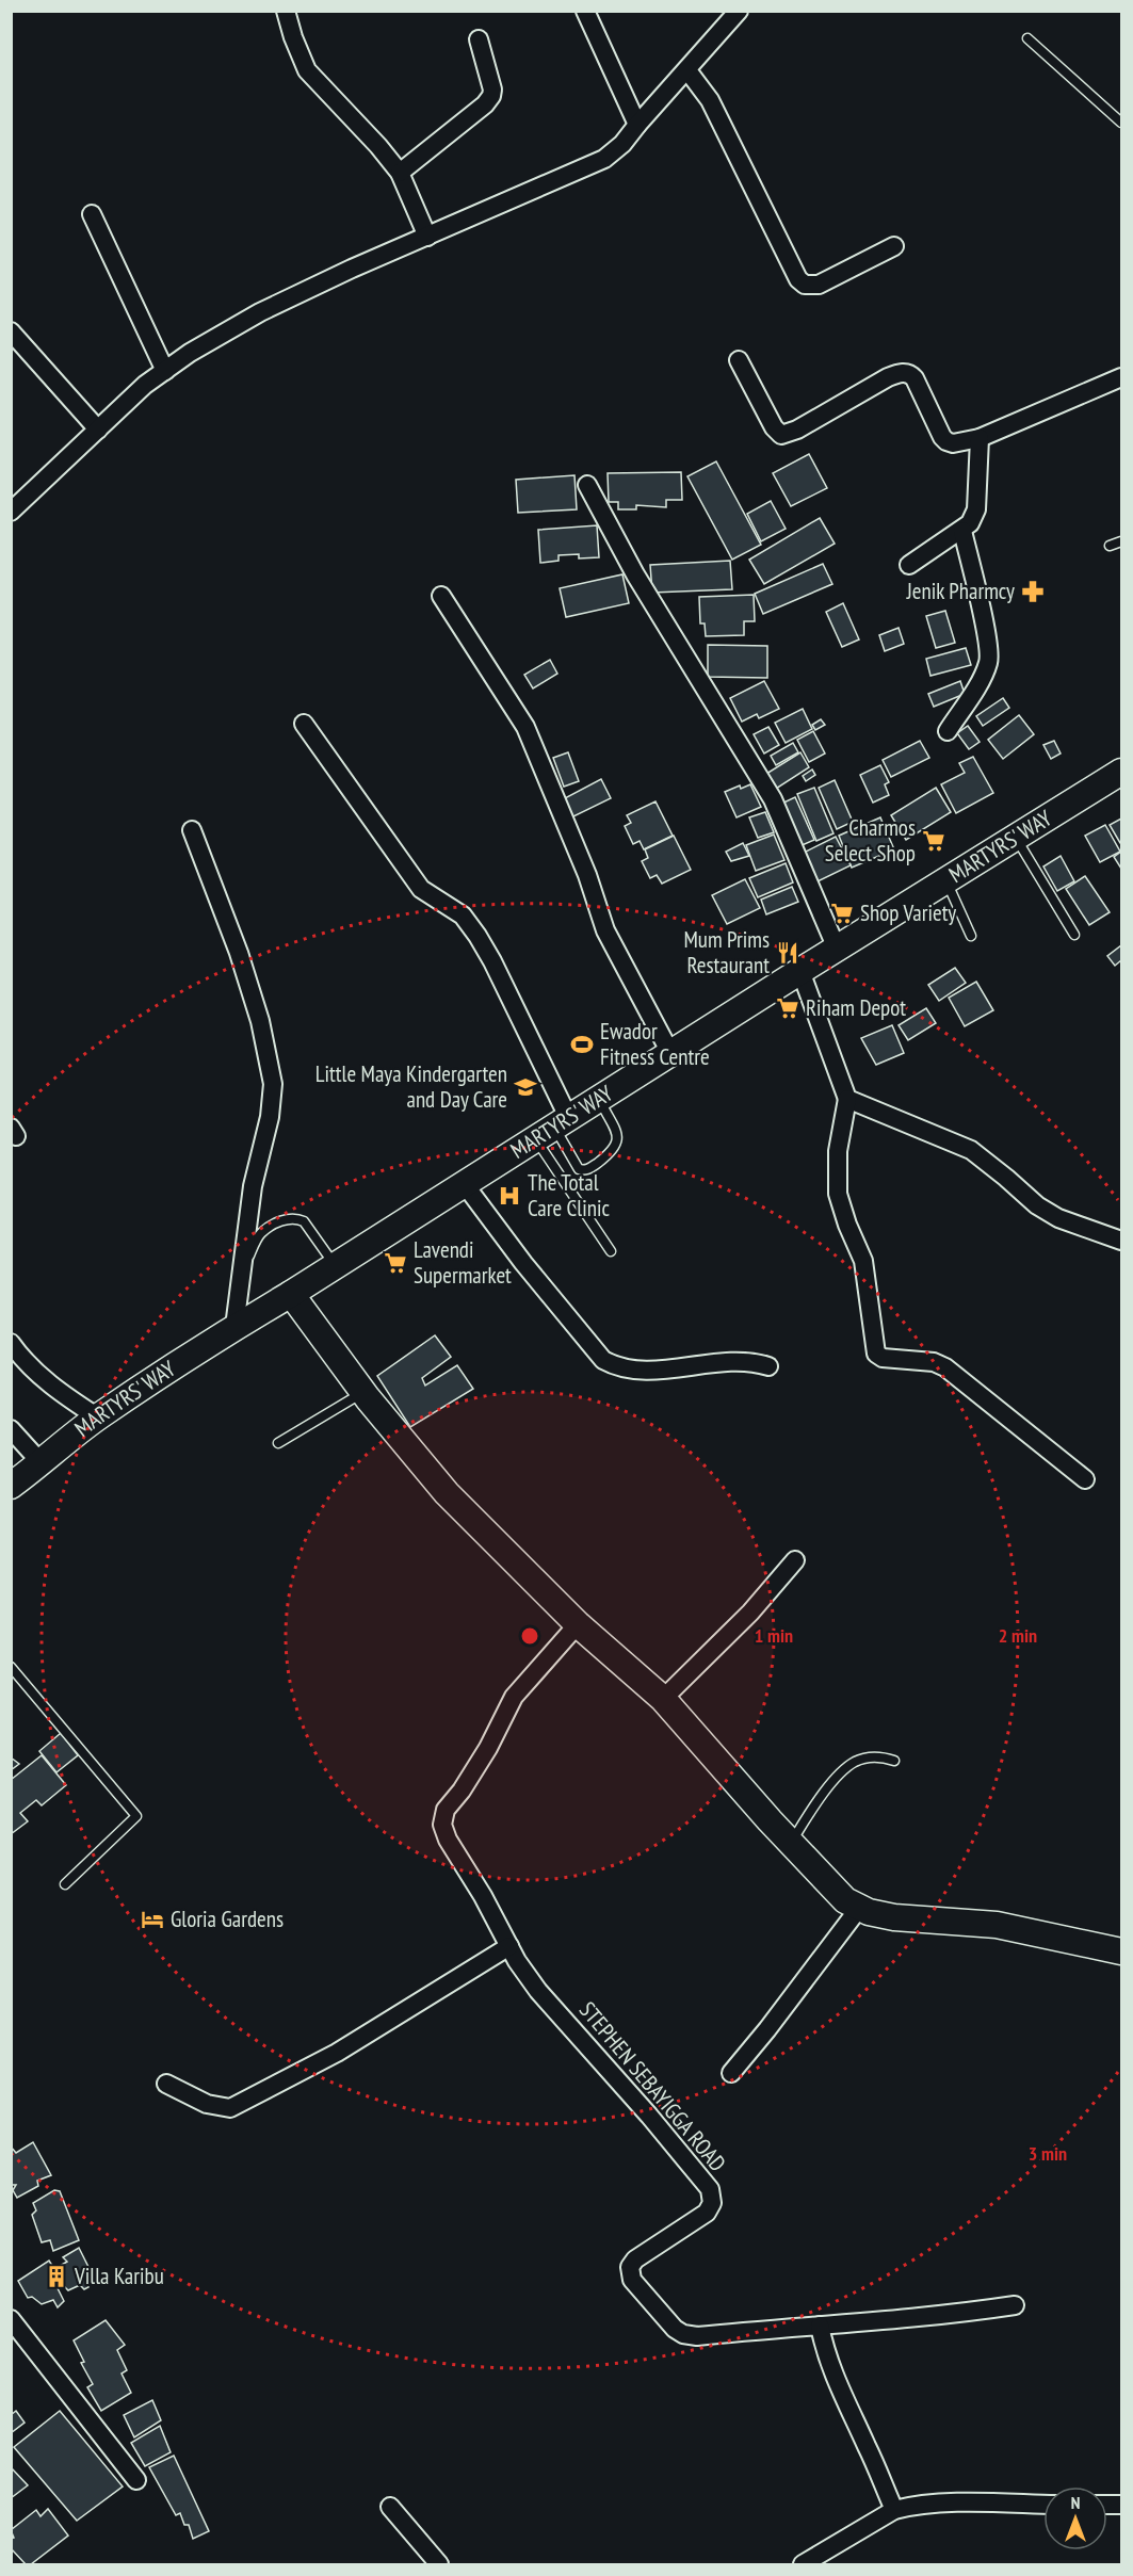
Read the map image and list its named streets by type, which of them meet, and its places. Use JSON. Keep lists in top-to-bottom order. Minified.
{"streets":{"main road":["MARTYRS' WAY"],"street":["STEPHEN SEBAYIGGA ROAD"]},"places":{"pharmacy":["Jenik Pharmcy"],"supermarket":["Charmos Select Shop","Shop Variety","Riham Depot","Lavendi Supermarket"],"restaurant":["Mum Prims Restaurant"],"sports":["Ewador Fitness Centre"],"school or university":["Little Maya Kindergarten and Day Care"],"hospital":["The Total Care Clinic"],"hotel":["Gloria Gardens"],"building":["Villa Karibu"]},"north":"top","rings":["1 min","2 min","3 min"]}
